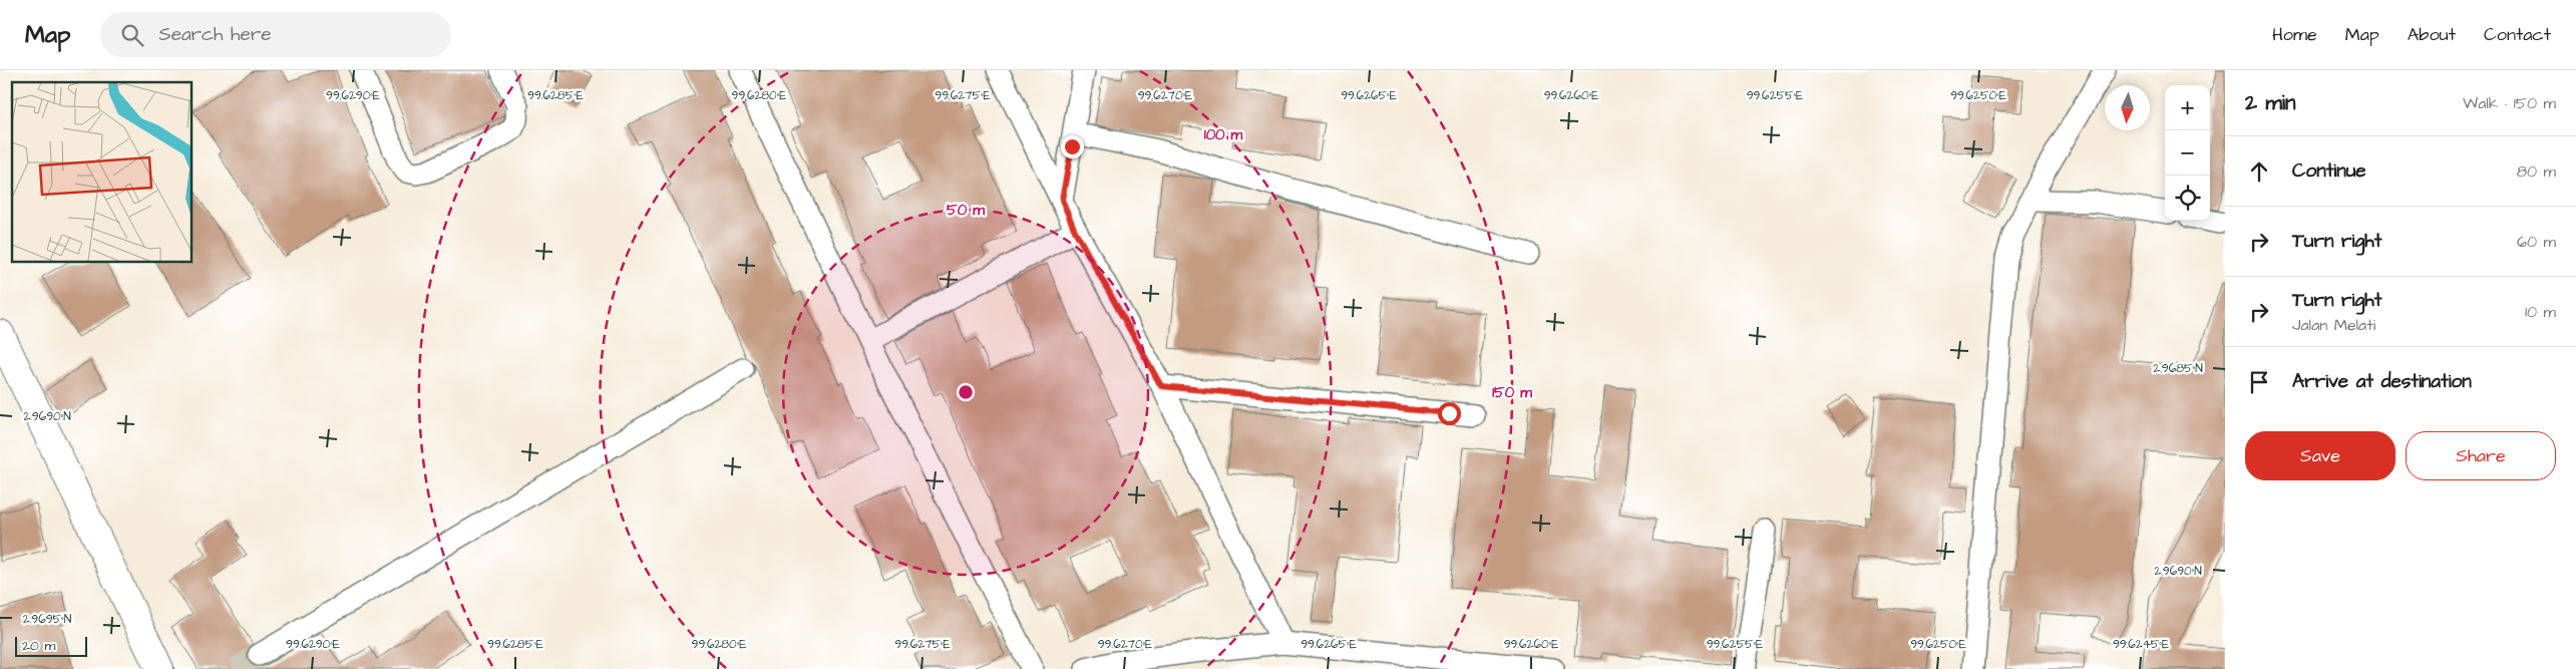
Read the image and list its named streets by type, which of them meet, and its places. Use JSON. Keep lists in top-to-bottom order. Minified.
{"scale_bar":"20 m","north":"bottom","page":{"header":"Map","search":"Search here","nav":["Home","Map","About","Contact"],"heading":["2 min","Walk · 150 m"],"map_buttons":["+","−"],"list":[["Continue","80 m"],["Turn right","60 m"],["Turn right","Jalan Melati","10 m"],"Arrive at destination"],"buttons":["Save","Share"],"scale":"20 m"},"coordinates":["99.6290°E","99.6285°E","99.6280°E","99.6275°E","99.6270°E","99.6265°E","99.6260°E","99.6255°E","99.6250°E","2.9685°N","2.9690°N","2.9695°N","99.6245°E"],"rings":["100 m","50 m","150 m"]}
